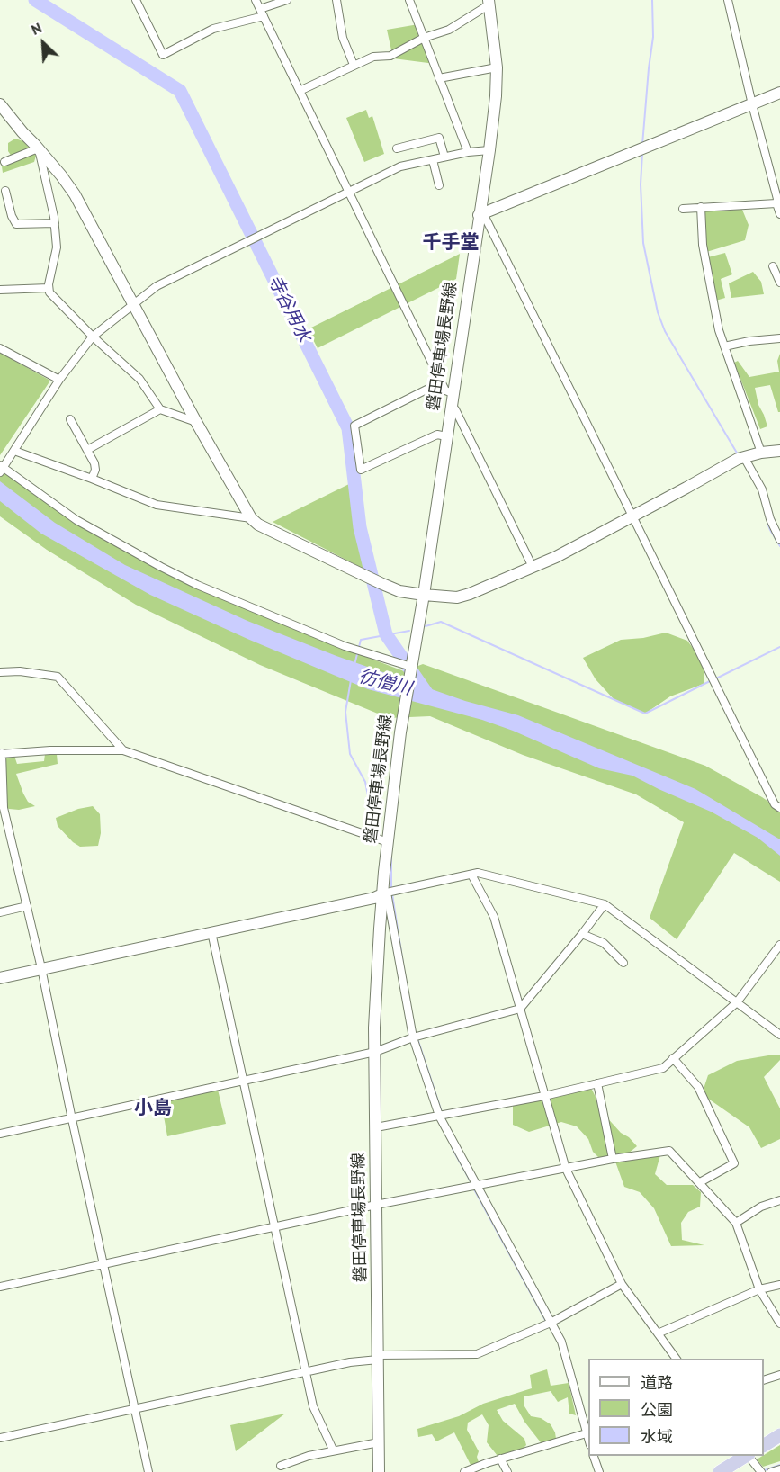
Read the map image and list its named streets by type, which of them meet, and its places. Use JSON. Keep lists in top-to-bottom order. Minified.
{"streets":{"street":["磐田停車場長野線"]},"districts":["千手堂","小島"],"water":["寺谷用水","彷僧川"],"legend":["道路","公園","水域"],"north":"top left"}
